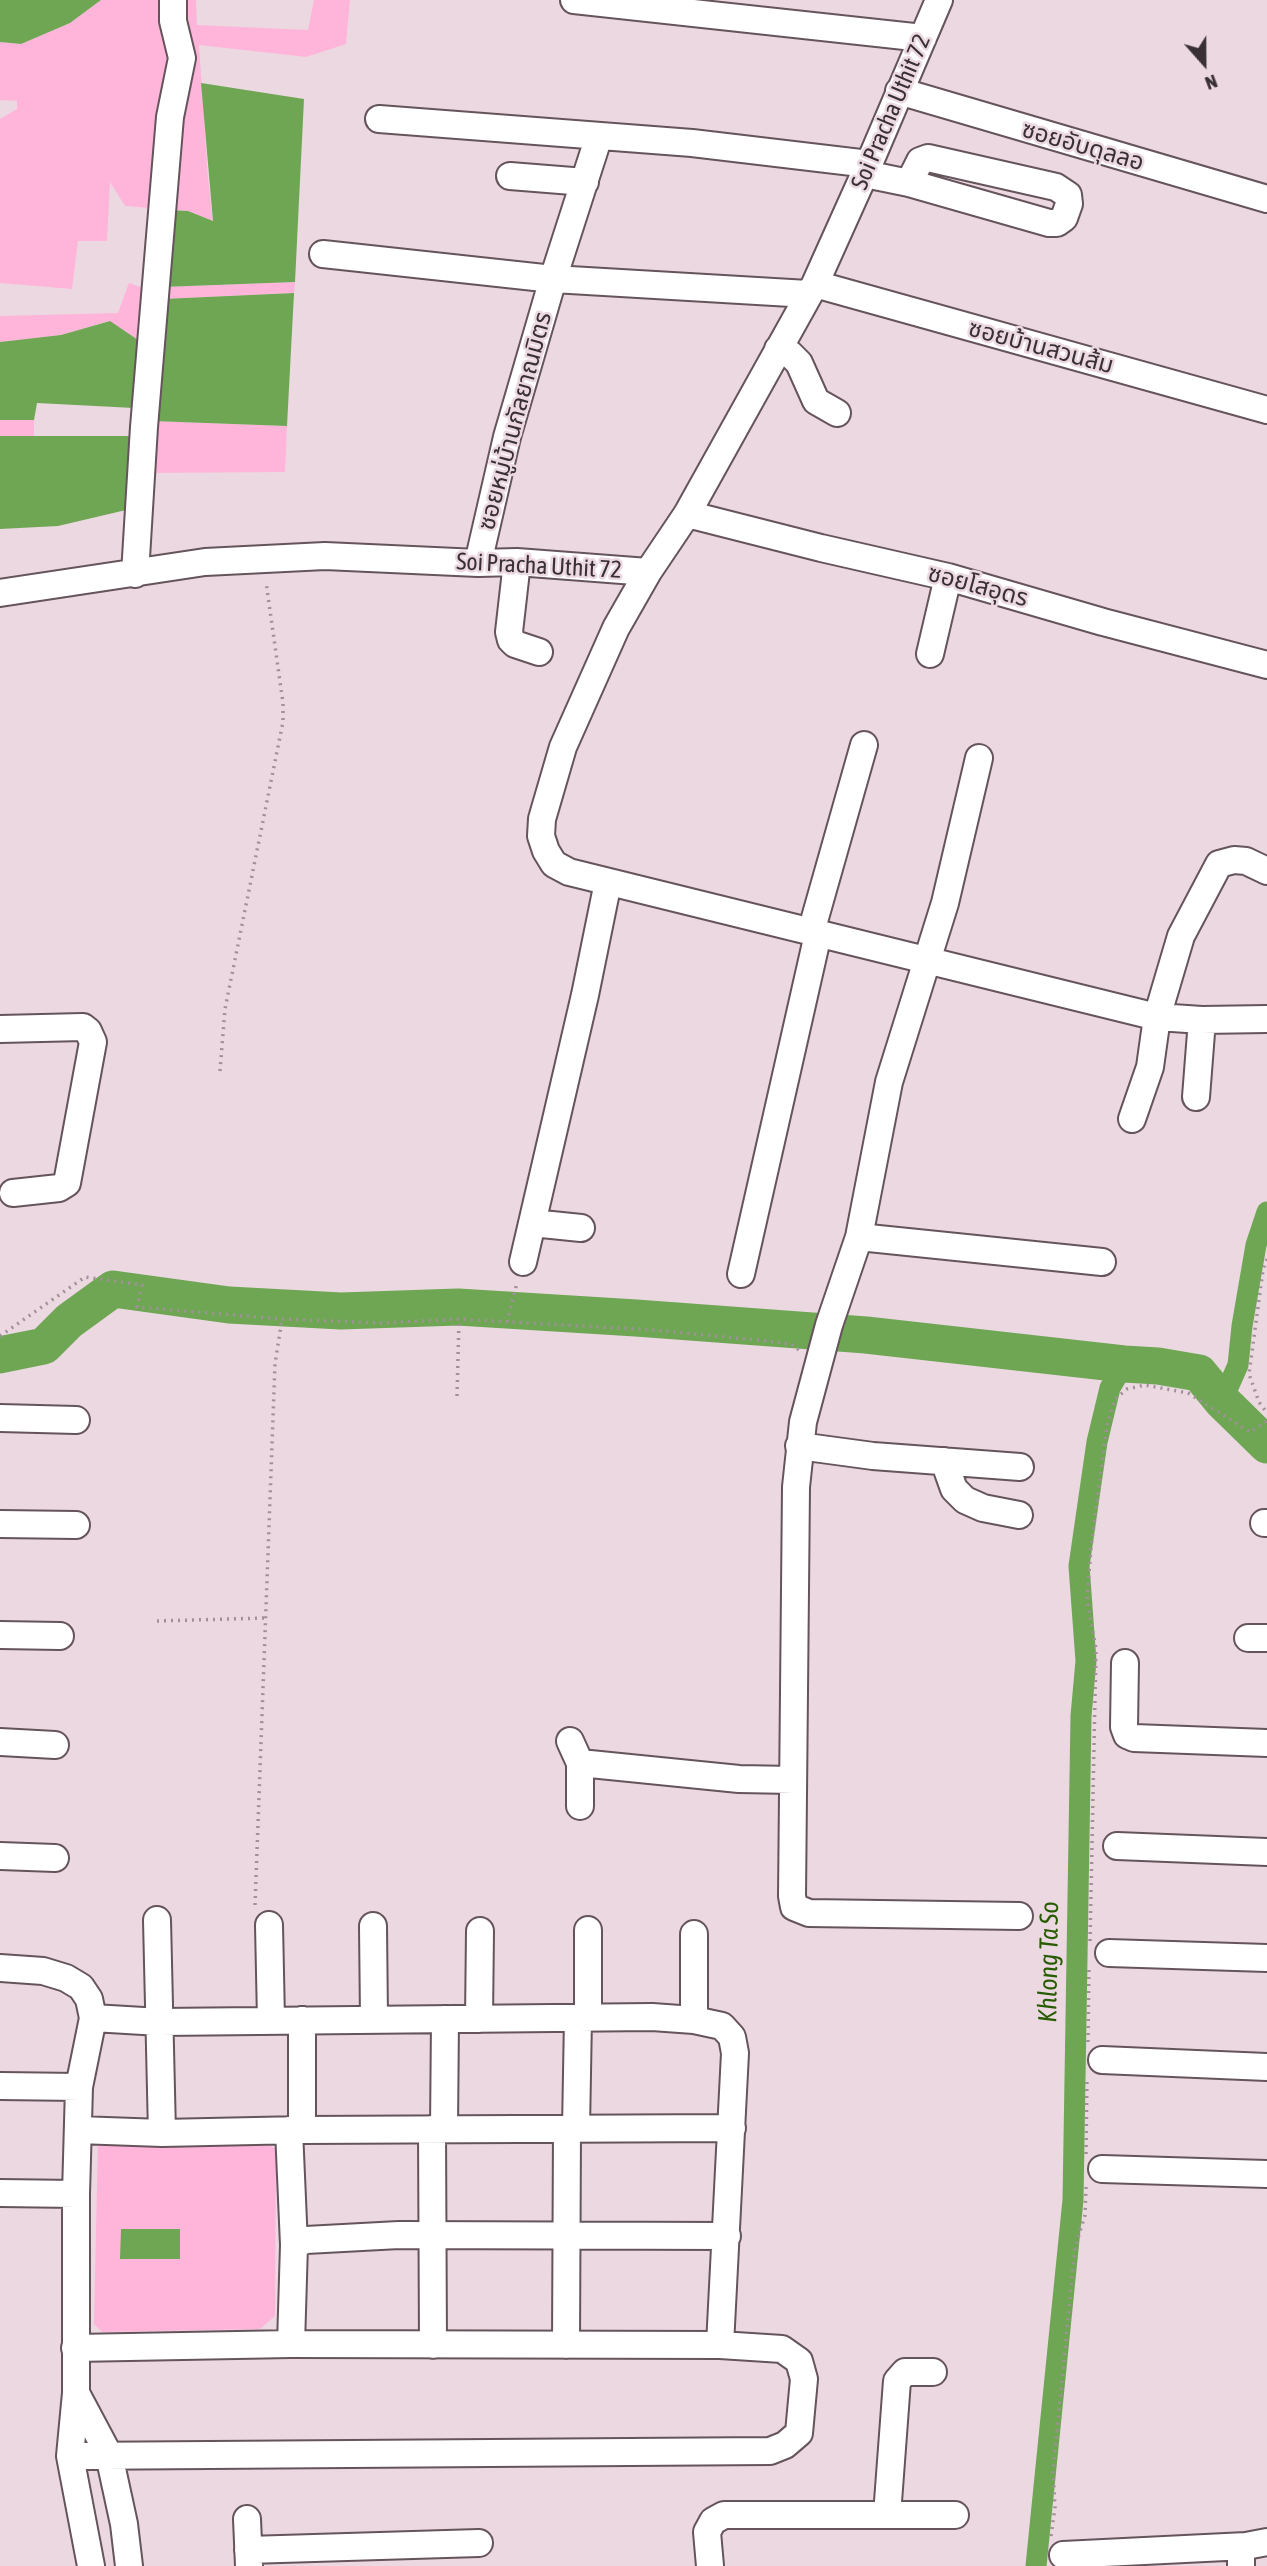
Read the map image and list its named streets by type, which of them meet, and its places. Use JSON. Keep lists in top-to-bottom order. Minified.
{"streets":{"street":["Soi Pracha Uthit 72","ซอยอับดุลลอ","ซอยบ้านสวนส้ม","ซอยหมู่บ้านกัลยาณมิตร","ซอยโสอุดร"]},"crossings":[["Soi Pracha Uthit 72","ซอยอับดุลลอ"],["Soi Pracha Uthit 72","ซอยบ้านสวนส้ม"],["Soi Pracha Uthit 72","ซอยหมู่บ้านกัลยาณมิตร"],["Soi Pracha Uthit 72","ซอยโสอุดร"],["ซอยบ้านสวนส้ม","ซอยหมู่บ้านกัลยาณมิตร"]],"water":["Khlong Ta So"],"north":"bottom"}
